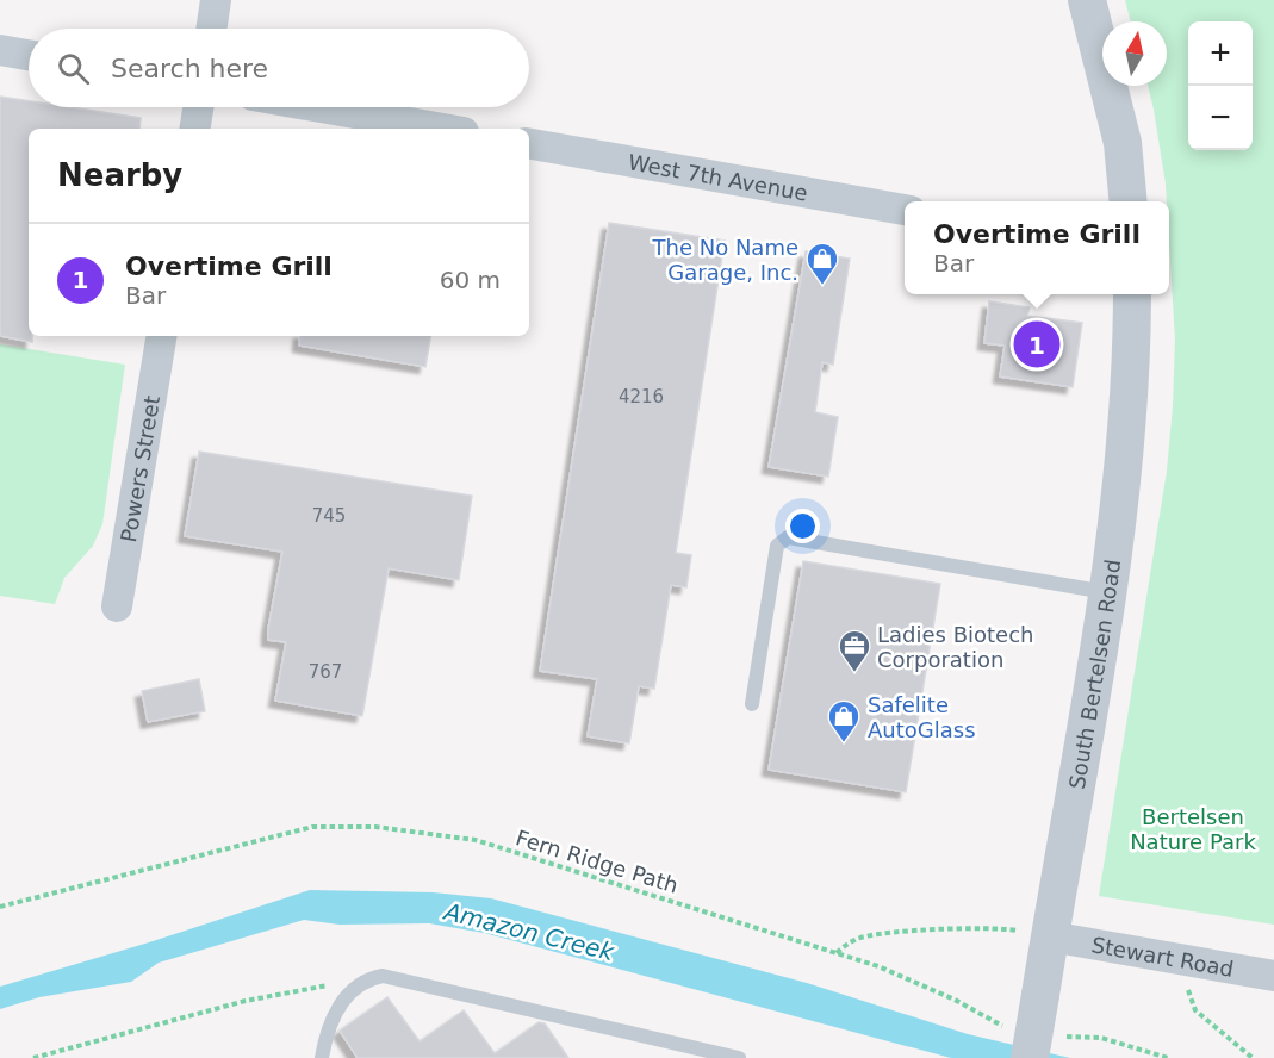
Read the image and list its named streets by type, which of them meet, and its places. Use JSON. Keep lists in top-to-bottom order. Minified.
{"streets":{"street":["West 7th Avenue","Powers Street","South Bertelsen Road","Stewart Road"],"path":["Fern Ridge Path"]},"crossings":[["South Bertelsen Road","Fern Ridge Path"],["South Bertelsen Road","Stewart Road"]],"water":["Amazon Creek"],"parks":["Bertelsen Nature Park"],"places":{"shop":["The No Name Garage, Inc.","Safelite AutoGlass"],"office":["Ladies Biotech Corporation"]},"house_numbers":["4216","745","767"],"north":"top","page":{"map_buttons":["+","−"],"search":"Search here","heading":"Nearby","popup":["Overtime Grill","Bar"],"list":[{"mark":"1","name":"Overtime Grill","note":"Bar","value":"60 m"}],"pins":"1"}}
